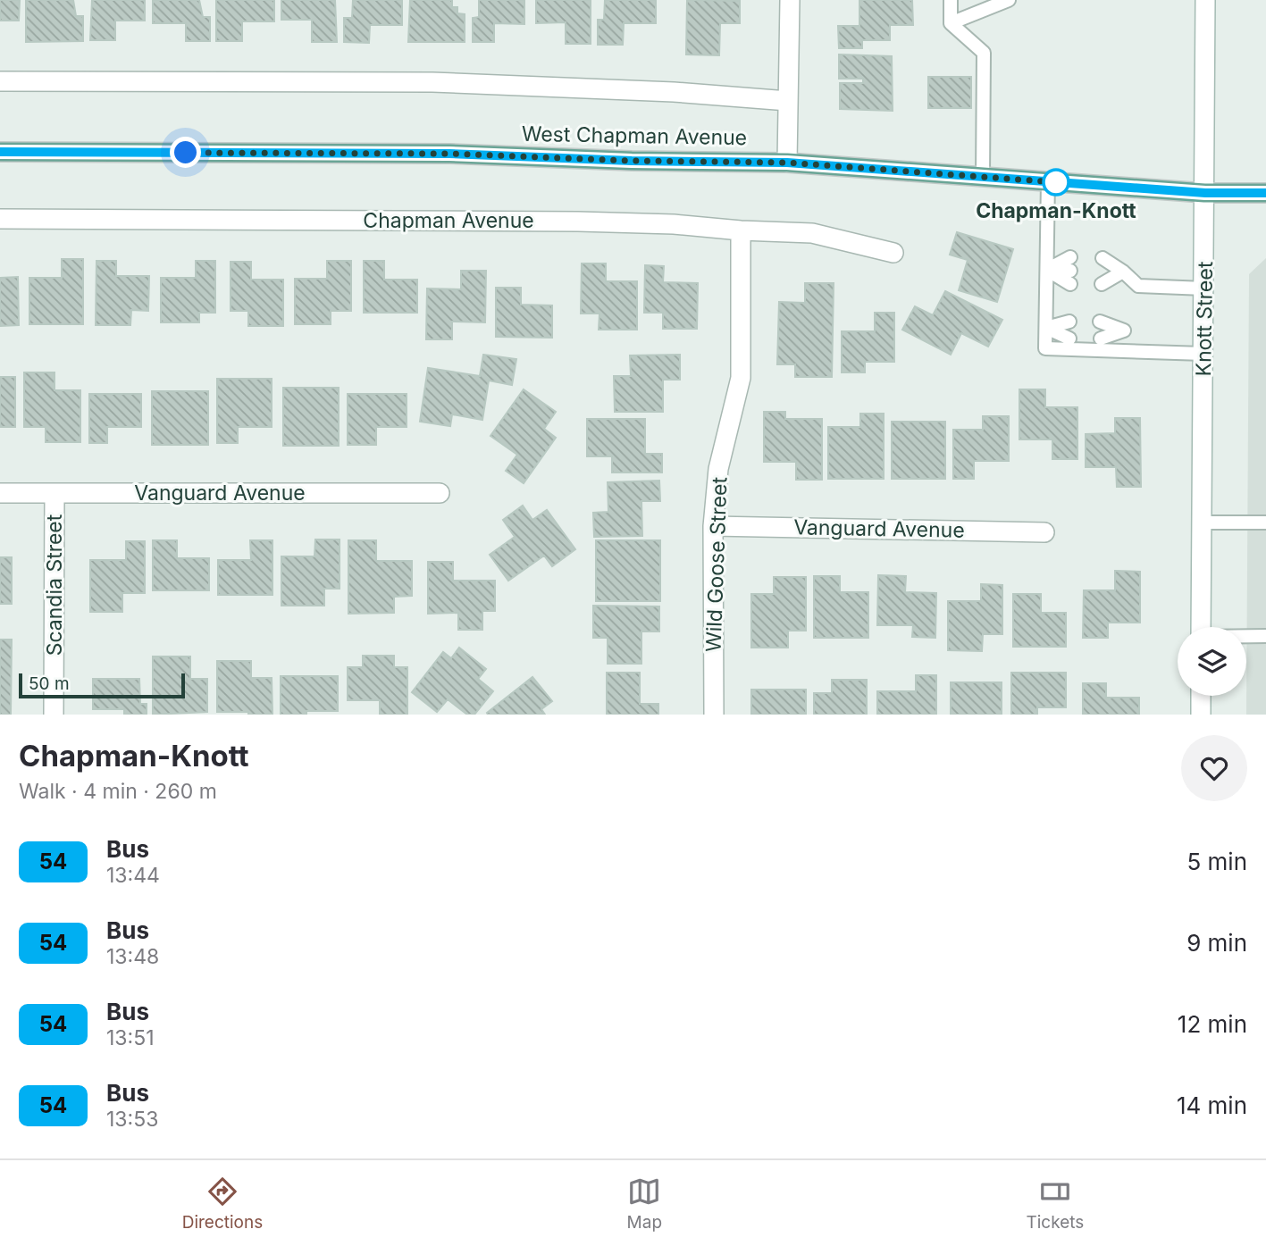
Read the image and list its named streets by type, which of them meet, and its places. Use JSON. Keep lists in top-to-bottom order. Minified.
{"streets":{"main road":["West Chapman Avenue"],"street":["Chapman Avenue","Knott Street","Vanguard Avenue","Wild Goose Street","Scandia Street"]},"crossings":[["West Chapman Avenue","Knott Street"],["Chapman Avenue","Wild Goose Street"],["Vanguard Avenue","Wild Goose Street"],["Vanguard Avenue","Scandia Street"]],"places":["Chapman-Knott"],"lines":["bus line 54"],"scale_bar":"50 m","page":{"scale":"50 m","heading":["Chapman-Knott","Walk · 4 min · 260 m"],"list":[{"mark":"54","name":"Bus","note":"13:44","value":"5 min"},{"mark":"54","name":"Bus","note":"13:48","value":"9 min"},{"mark":"54","name":"Bus","note":"13:51","value":"12 min"},{"mark":"54","name":"Bus","note":"13:53","value":"14 min"}],"tabs":["Directions","Map","Tickets"]}}
